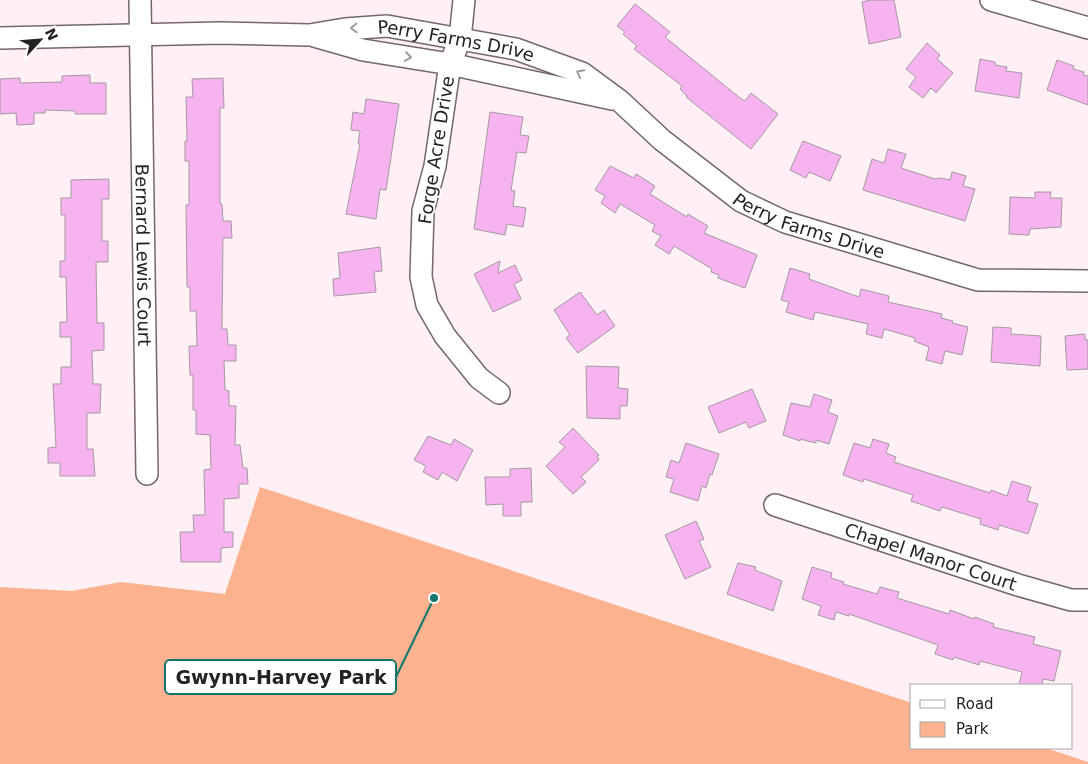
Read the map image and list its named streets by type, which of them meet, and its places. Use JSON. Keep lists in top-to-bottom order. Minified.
{"streets":{"street":["Perry Farms Drive","Forge Acre Drive","Bernard Lewis Court","Chapel Manor Court"]},"crossings":[["Perry Farms Drive","Forge Acre Drive"],["Perry Farms Drive","Bernard Lewis Court"]],"places":["Gwynn-Harvey Park"],"legend":["Road","Park"],"north":"top right"}
